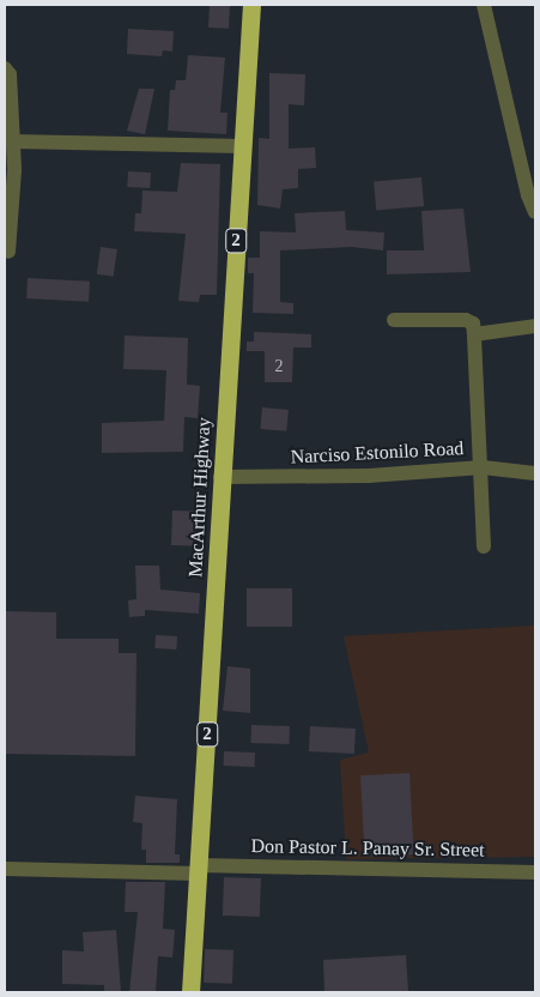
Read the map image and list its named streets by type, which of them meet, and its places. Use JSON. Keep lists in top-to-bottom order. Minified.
{"streets":{"highway":["2","MacArthur Highway"],"street":["Narciso Estonilo Road","Don Pastor L. Panay Sr. Street"]},"crossings":[["Narciso Estonilo Road","MacArthur Highway"],["MacArthur Highway","Don Pastor L. Panay Sr. Street"]],"house_numbers":["2"]}
